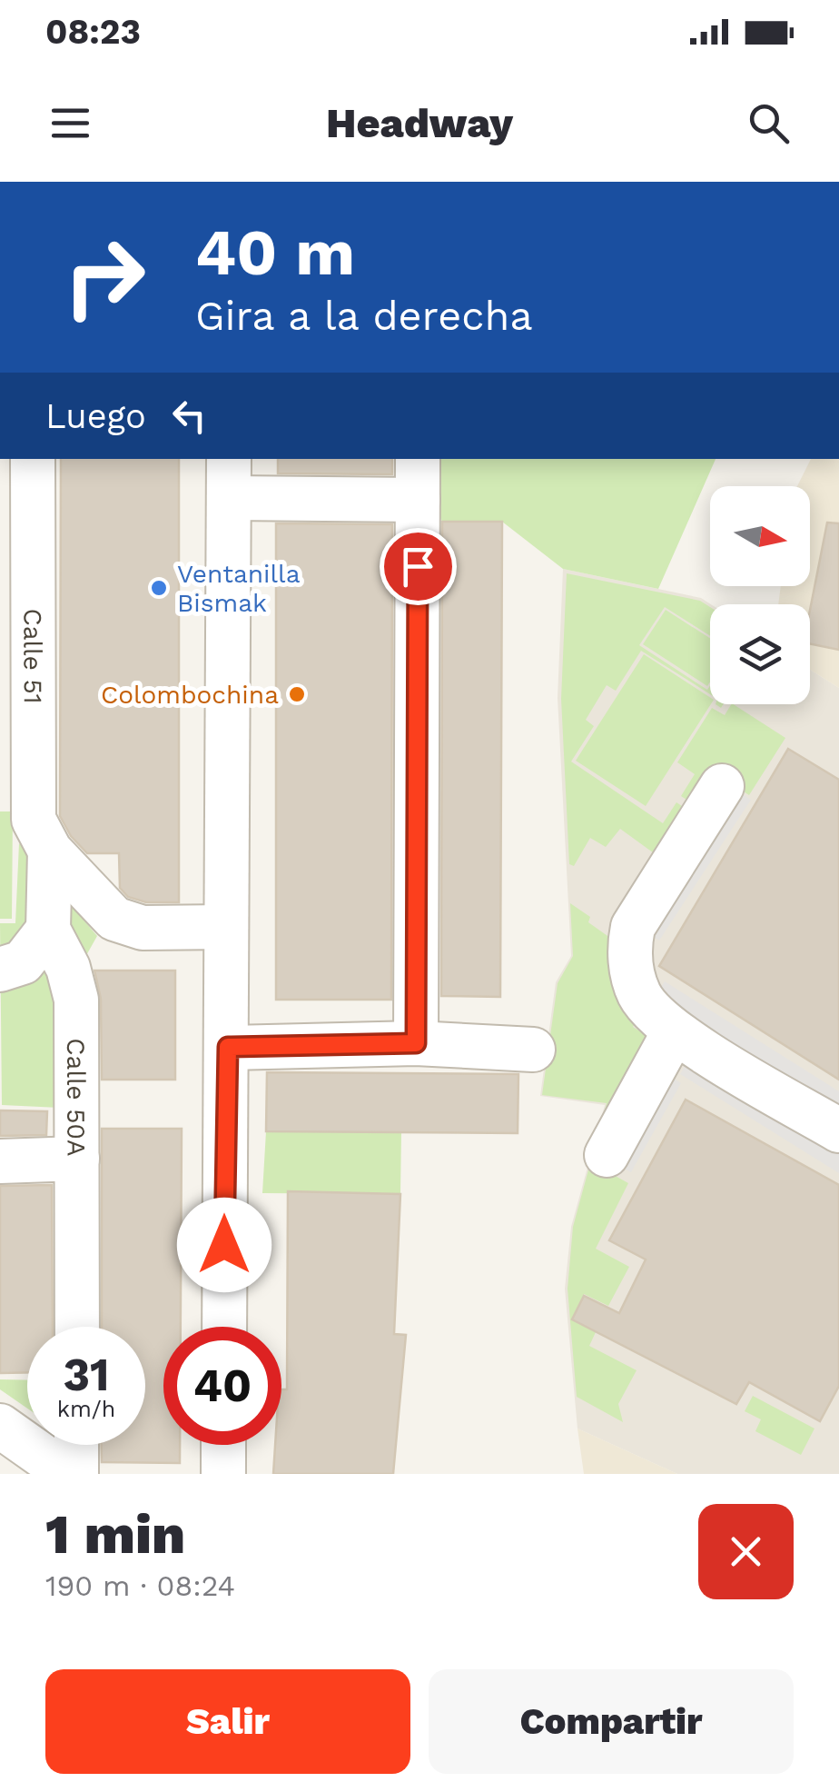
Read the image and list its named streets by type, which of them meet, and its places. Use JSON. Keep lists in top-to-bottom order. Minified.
{"streets":{"street":["Calle 51","Calle 50A"]},"crossings":[["Calle 51","Calle 50A"]],"places":["Ventanilla Bismak","Colombochina"],"north":"right","page":{"status":"08:23","header":"Headway","turn":["40 m","Gira a la derecha"],"then":"Luego","speed":"31 km/h","limit":"40","heading":["1 min","190 m · 08:24"],"buttons":["Salir","Compartir"]}}
